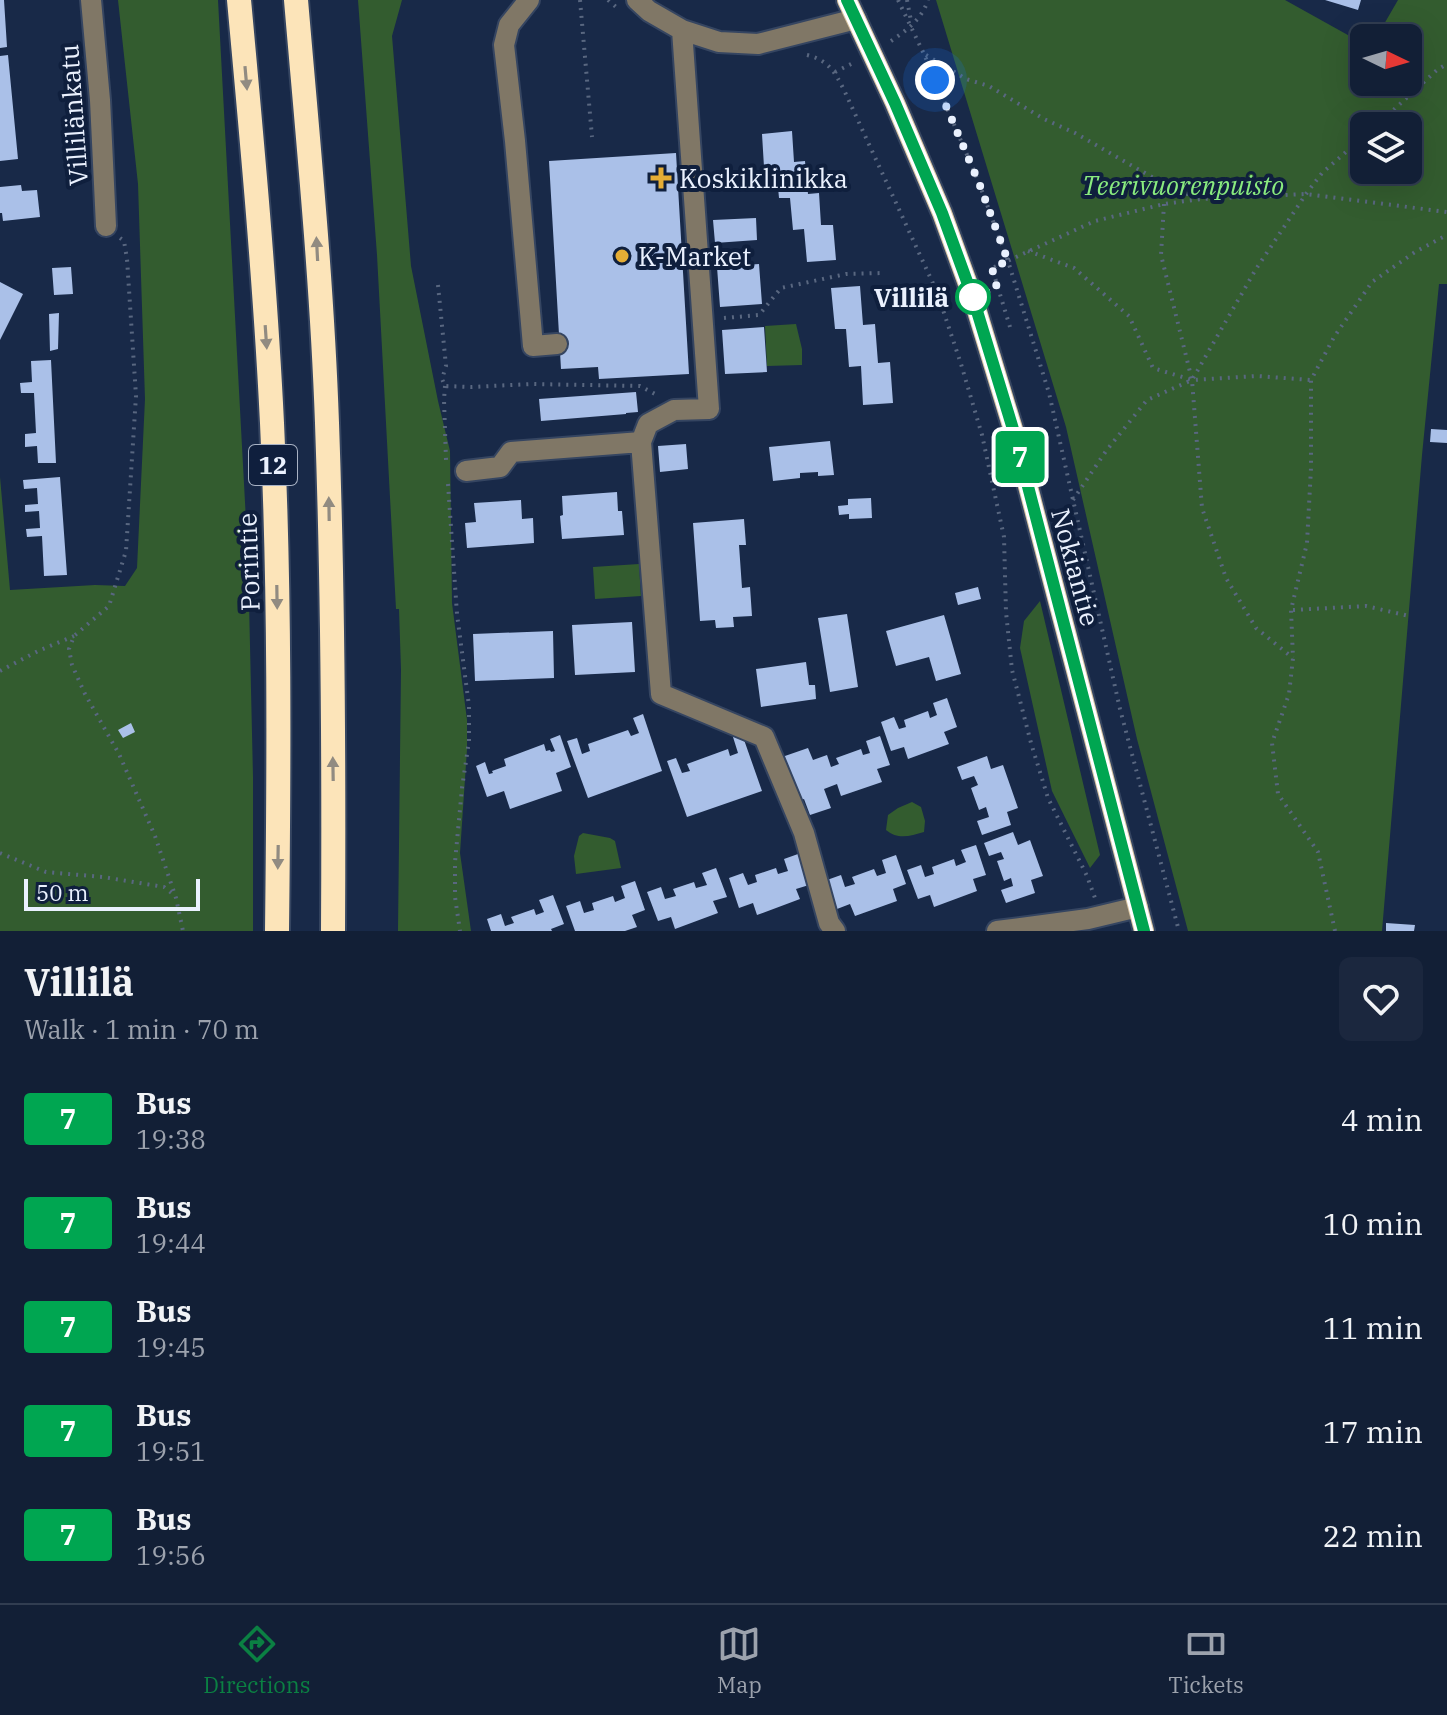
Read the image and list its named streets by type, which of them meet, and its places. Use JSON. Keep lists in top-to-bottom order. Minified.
{"streets":{"highway":["12","Porintie"],"main road":["Nokiantie"],"street":["Villilänkatu"]},"parks":["Teerivuorenpuisto"],"places":{"health":["Koskiklinikka"],"other":["K-Market","Villilä"]},"lines":["bus line 7"],"scale_bar":"50 m","north":"right","page":{"on_map":"7","scale":"50 m","heading":["Villilä","Walk · 1 min · 70 m"],"list":[{"mark":"7","name":"Bus","note":"19:38","value":"4 min"},{"mark":"7","name":"Bus","note":"19:44","value":"10 min"},{"mark":"7","name":"Bus","note":"19:45","value":"11 min"},{"mark":"7","name":"Bus","note":"19:51","value":"17 min"},{"mark":"7","name":"Bus","note":"19:56","value":"22 min"}],"tabs":["Directions","Map","Tickets"]}}
